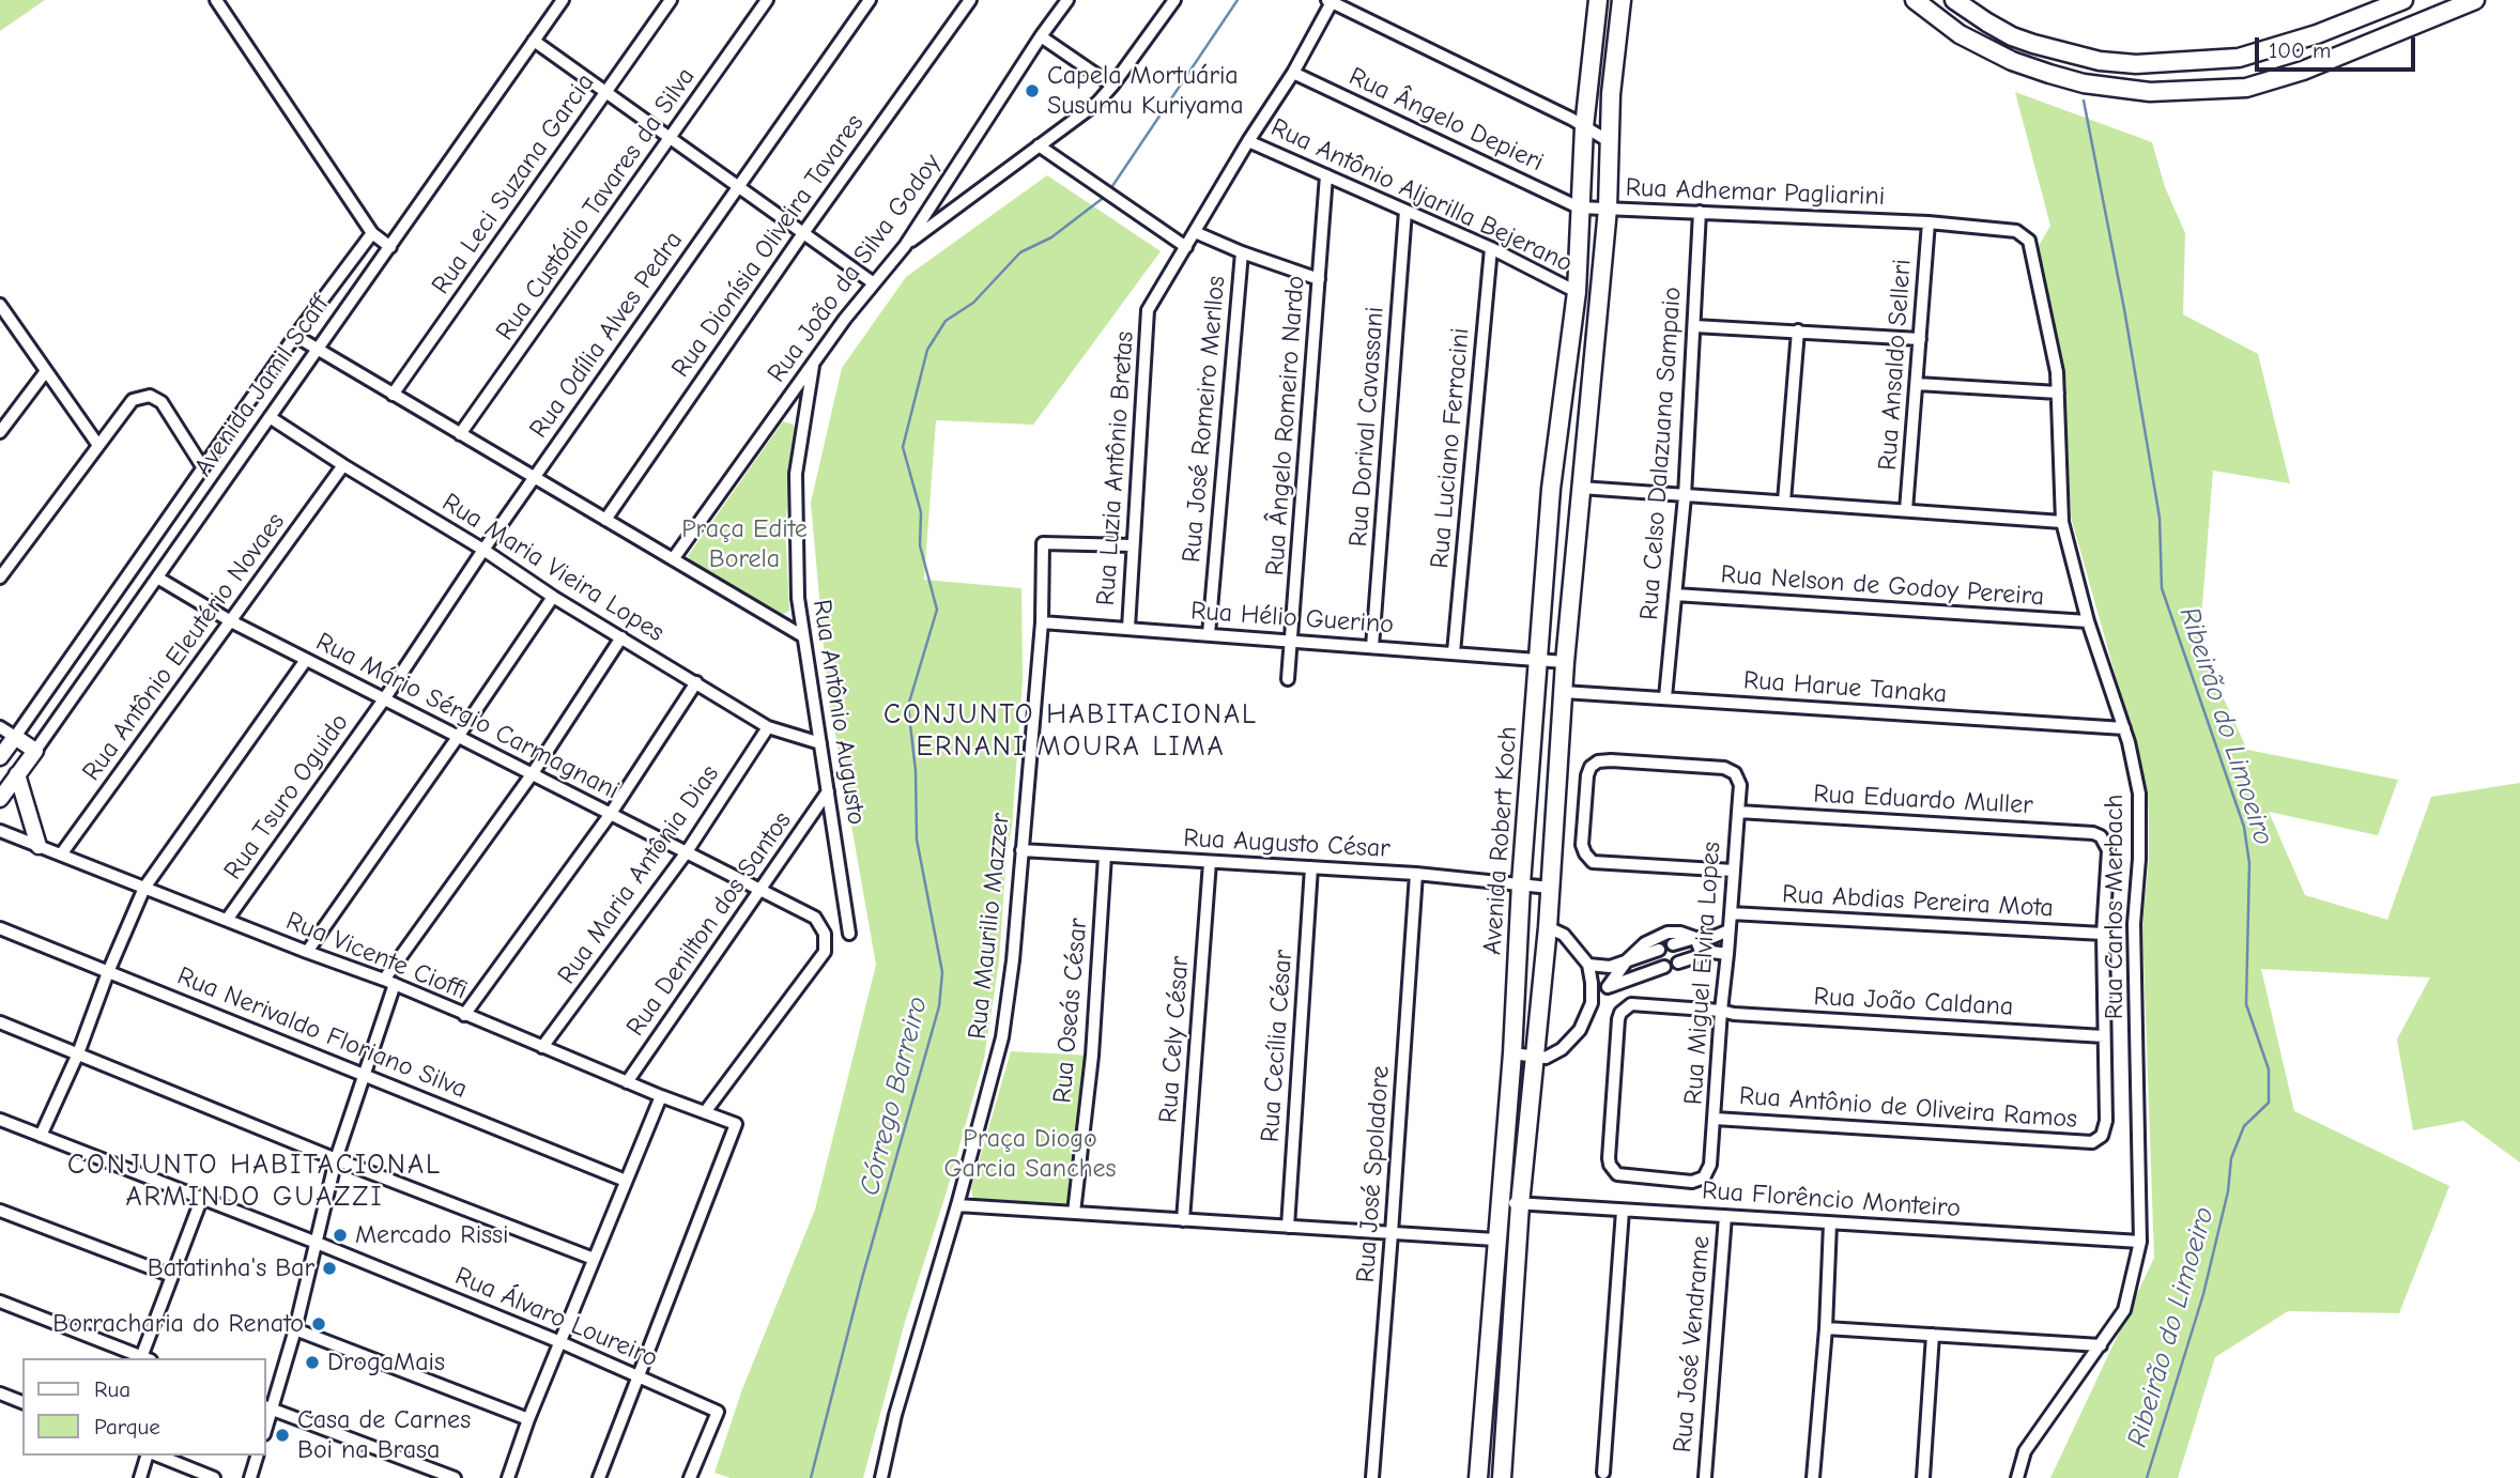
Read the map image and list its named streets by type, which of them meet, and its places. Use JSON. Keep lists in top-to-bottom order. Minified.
{"streets":{"main road":["Avenida Robert Koch"],"street":["Rua Ângelo Depieri","Rua Leci Suzana Garcia","Rua Adhemar Pagliarini","Rua Antônio Aljarilla Bejerano","Rua Custódio Tavares da Silva","Rua Dionísia Oliveira Tavares","Rua João da Silva Godoy","Rua Odília Alves Pedra","Rua Ansaldo Selleri","Avenida Jamil Scaff","Rua José Romeiro Merllos","Rua Ângelo Romeiro Nardo","Rua Dorival Cavassani","Rua Luciano Ferracini","Rua Celso Dalazuana Sampaio","Rua Luzia Antônio Bretas","Rua Maria Vieira Lopes","Rua Nelson de Godoy Pereira","Rua Hélio Guerino","Rua Antônio Eleutério Novaes","Rua Harue Tanaka","Rua Antônio Augusto","Rua Mário Sérgio Carmagnani","Rua Tsuro Oguido","Rua Eduardo Muller","Rua Augusto César","Rua Maria Antônia Dias","Rua Abdias Pereira Mota","Rua Carlos Merbach","Rua Denilton dos Santos","Rua Maurilio Mazzer","Rua Vicente Cioffi","Rua Miguel Elvira Lopes","Rua João Caldana","Rua Oseás César","Rua Nerivaldo Floriano Silva","Rua Cely César","Rua Cecília César","Rua Antônio de Oliveira Ramos","Rua José Spoladore","Rua Florêncio Monteiro","Rua Álvaro Loureiro","Rua José Vendrame"]},"crossings":[["Rua Ângelo Depieri","Rua Adhemar Pagliarini"],["Rua Ângelo Depieri","Avenida Robert Koch"],["Rua Adhemar Pagliarini","Rua Ansaldo Selleri"],["Rua Adhemar Pagliarini","Rua Celso Dalazuana Sampaio"],["Rua Adhemar Pagliarini","Avenida Robert Koch"],["Rua Adhemar Pagliarini","Rua Carlos Merbach"],["Rua Antônio Aljarilla Bejerano","Rua Ângelo Romeiro Nardo"],["Rua Antônio Aljarilla Bejerano","Rua Dorival Cavassani"],["Rua Antônio Aljarilla Bejerano","Rua Luciano Ferracini"],["Rua Antônio Aljarilla Bejerano","Avenida Robert Koch"],["Rua João da Silva Godoy","Rua Antônio Augusto"],["Rua Odília Alves Pedra","Rua Maria Vieira Lopes"],["Rua Odília Alves Pedra","Rua Mário Sérgio Carmagnani"],["Rua Odília Alves Pedra","Rua Tsuro Oguido"],["Rua Ansaldo Selleri","Rua Carlos Merbach"],["Avenida Jamil Scaff","Rua Maria Vieira Lopes"],["Avenida Jamil Scaff","Rua Mário Sérgio Carmagnani"],["Rua José Romeiro Merllos","Rua Hélio Guerino"],["Rua Ângelo Romeiro Nardo","Rua Hélio Guerino"],["Rua Dorival Cavassani","Rua Hélio Guerino"],["Rua Luciano Ferracini","Rua Hélio Guerino"],["Rua Celso Dalazuana Sampaio","Rua Nelson de Godoy Pereira"],["Rua Celso Dalazuana Sampaio","Rua Harue Tanaka"],["Rua Luzia Antônio Bretas","Rua Hélio Guerino"],["Rua Luzia Antônio Bretas","Rua Maurilio Mazzer"],["Rua Maria Vieira Lopes","Rua Antônio Eleutério Novaes"],["Rua Maria Vieira Lopes","Rua Antônio Augusto"],["Rua Maria Vieira Lopes","Rua Maria Antônia Dias"],["Rua Nelson de Godoy Pereira","Rua Carlos Merbach"],["Rua Hélio Guerino","Avenida Robert Koch"],["Rua Hélio Guerino","Rua Maurilio Mazzer"],["Rua Antônio Eleutério Novaes","Rua Mário Sérgio Carmagnani"],["Rua Antônio Eleutério Novaes","Rua Vicente Cioffi"],["Rua Harue Tanaka","Avenida Robert Koch"],["Rua Harue Tanaka","Rua Carlos Merbach"],["Rua Antônio Augusto","Rua Denilton dos Santos"],["Rua Mário Sérgio Carmagnani","Rua Tsuro Oguido"],["Rua Mário Sérgio Carmagnani","Rua Maria Antônia Dias"],["Rua Mário Sérgio Carmagnani","Rua Denilton dos Santos"],["Rua Mário Sérgio Carmagnani","Rua Vicente Cioffi"],["Rua Tsuro Oguido","Rua Vicente Cioffi"],["Rua Eduardo Muller","Rua Abdias Pereira Mota"],["Rua Eduardo Muller","Rua Miguel Elvira Lopes"],["Avenida Robert Koch","Rua Augusto César"],["Avenida Robert Koch","Rua Florêncio Monteiro"],["Rua Augusto César","Rua Maurilio Mazzer"],["Rua Augusto César","Rua Oseás César"],["Rua Augusto César","Rua Cely César"],["Rua Augusto César","Rua Cecília César"],["Rua Augusto César","Rua José Spoladore"],["Rua Maria Antônia Dias","Rua Vicente Cioffi"],["Rua Abdias Pereira Mota","Rua Miguel Elvira Lopes"],["Rua Carlos Merbach","Rua Florêncio Monteiro"],["Rua Denilton dos Santos","Rua Vicente Cioffi"],["Rua Vicente Cioffi","Rua Álvaro Loureiro"],["Rua Miguel Elvira Lopes","Rua João Caldana"],["Rua Miguel Elvira Lopes","Rua Antônio de Oliveira Ramos"],["Rua João Caldana","Rua Antônio de Oliveira Ramos"],["Rua Florêncio Monteiro","Rua José Vendrame"]],"districts":["CONJUNTO HABITACIONAL ERNANI MOURA LIMA","CONJUNTO HABITACIONAL ARMINDO GUAZZI"],"water":["Ribeirão do Limoeiro","Córrego Barreiro"],"parks":["Praça Edite Borela","Praça Diogo Garcia Sanches"],"places":["Capela Mortuária Susumu Kuriyama","Mercado Rissi","Batatinha's Bar","Borracharia do Renato","DrogaMais","Casa de Carnes Boi na Brasa"],"legend":["Rua","Parque"],"scale_bar":"100 m"}
